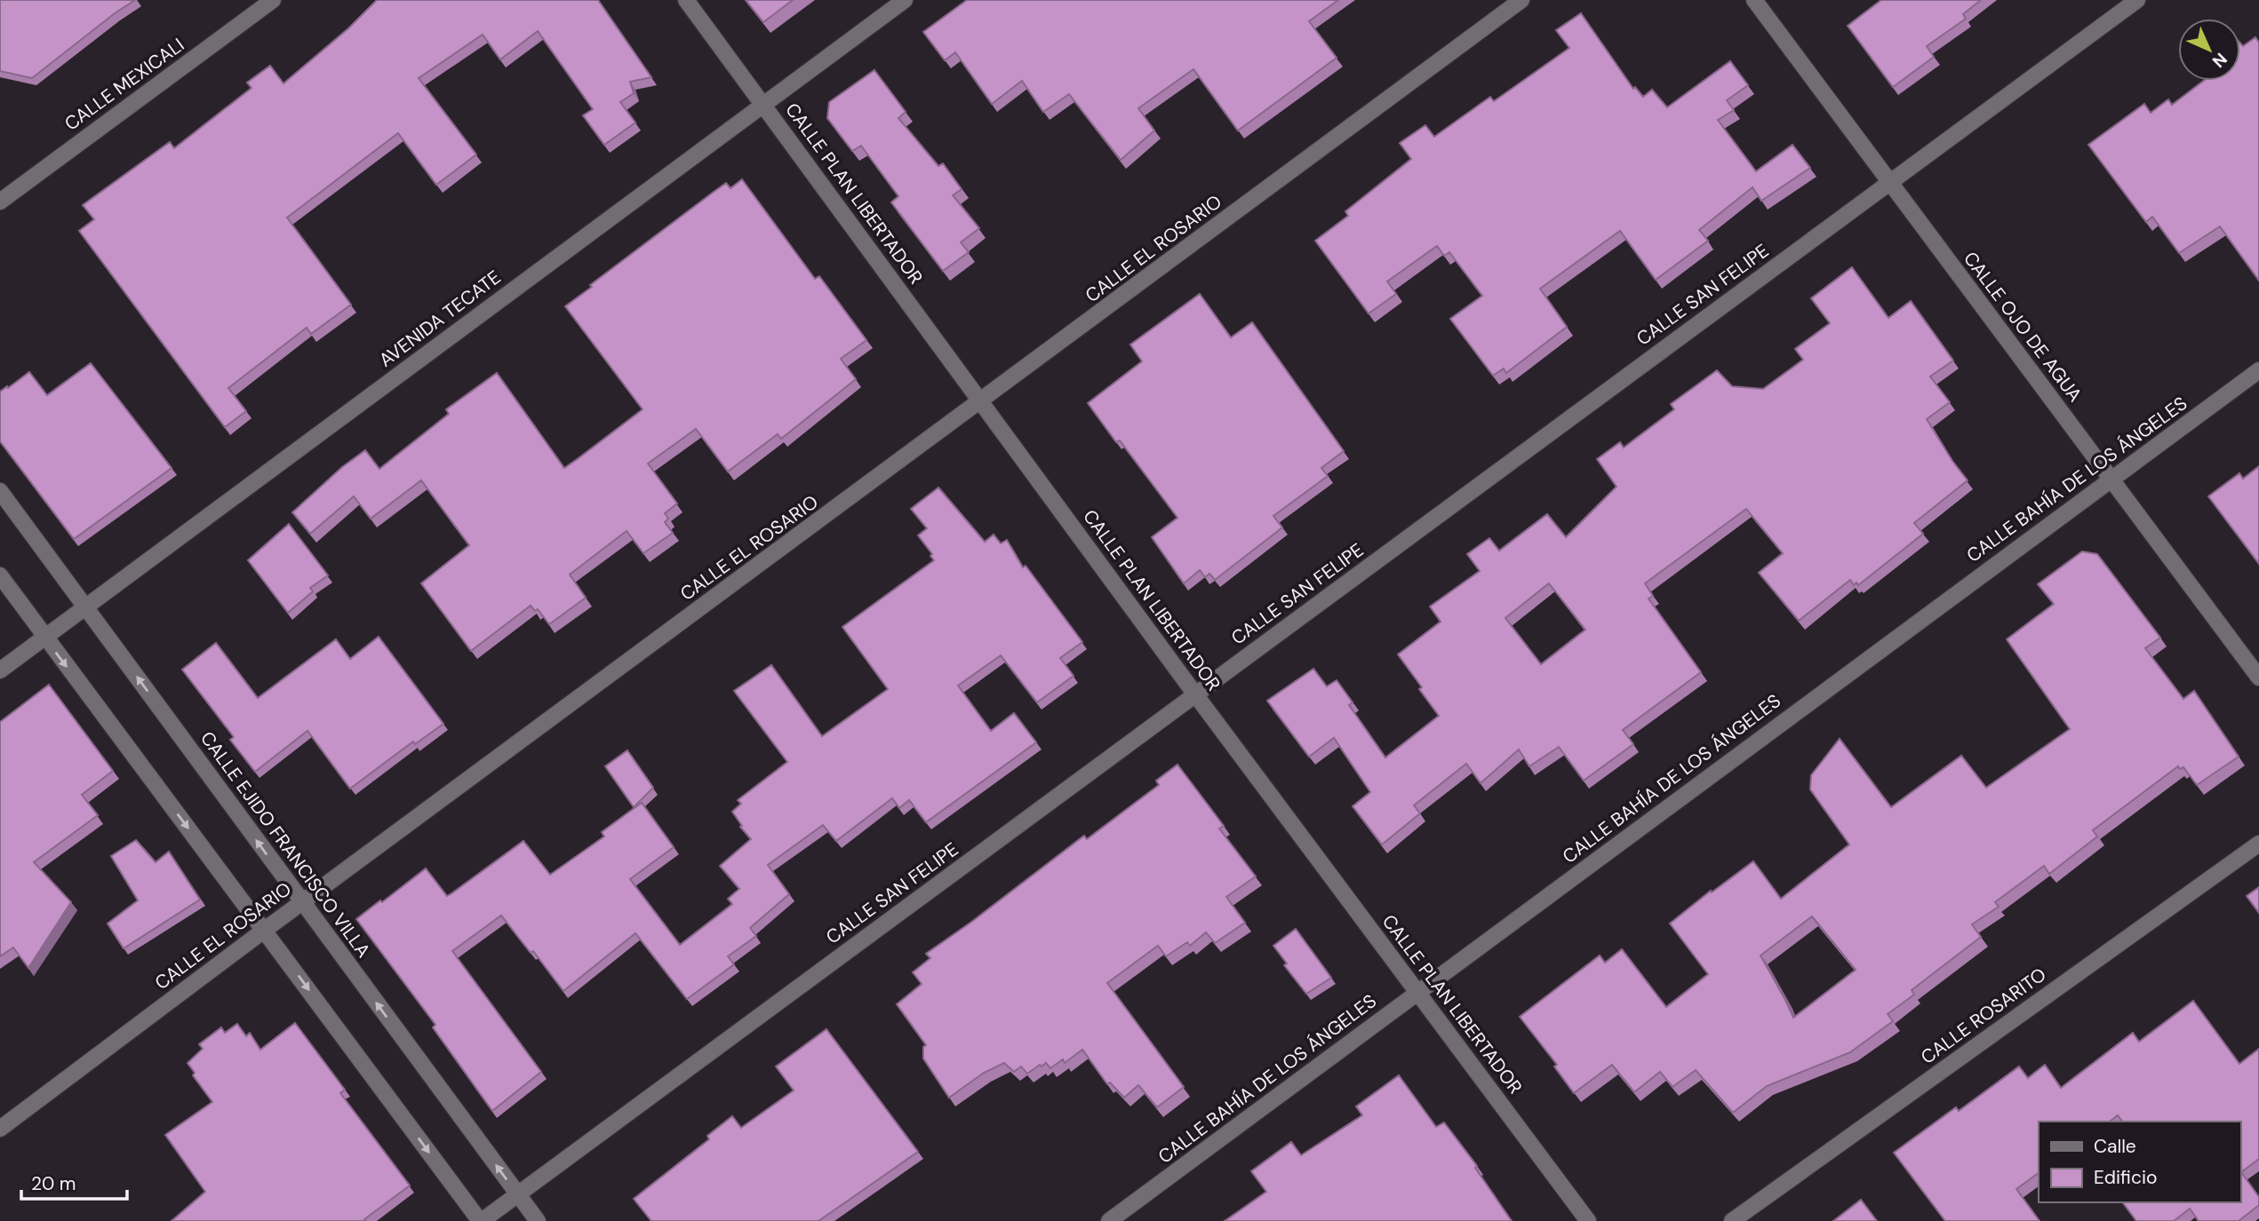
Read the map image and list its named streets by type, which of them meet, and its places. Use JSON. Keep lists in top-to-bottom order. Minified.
{"streets":{"street":["CALLE MEXICALI","CALLE PLAN LIBERTADOR","CALLE EL ROSARIO","CALLE SAN FELIPE","AVENIDA TECATE","CALLE OJO DE AGUA","CALLE BAHÍA DE LOS ÁNGELES","CALLE EJIDO FRANCISCO VILLA","CALLE ROSARITO"]},"crossings":[["CALLE PLAN LIBERTADOR","CALLE EL ROSARIO"],["CALLE PLAN LIBERTADOR","CALLE SAN FELIPE"],["CALLE PLAN LIBERTADOR","AVENIDA TECATE"],["CALLE PLAN LIBERTADOR","CALLE BAHÍA DE LOS ÁNGELES"],["CALLE EL ROSARIO","CALLE EJIDO FRANCISCO VILLA"],["CALLE SAN FELIPE","CALLE OJO DE AGUA"],["CALLE SAN FELIPE","CALLE EJIDO FRANCISCO VILLA"],["AVENIDA TECATE","CALLE EJIDO FRANCISCO VILLA"],["CALLE OJO DE AGUA","CALLE BAHÍA DE LOS ÁNGELES"]],"legend":["Calle","Edificio"],"scale_bar":"20 m","north":"bottom right"}
